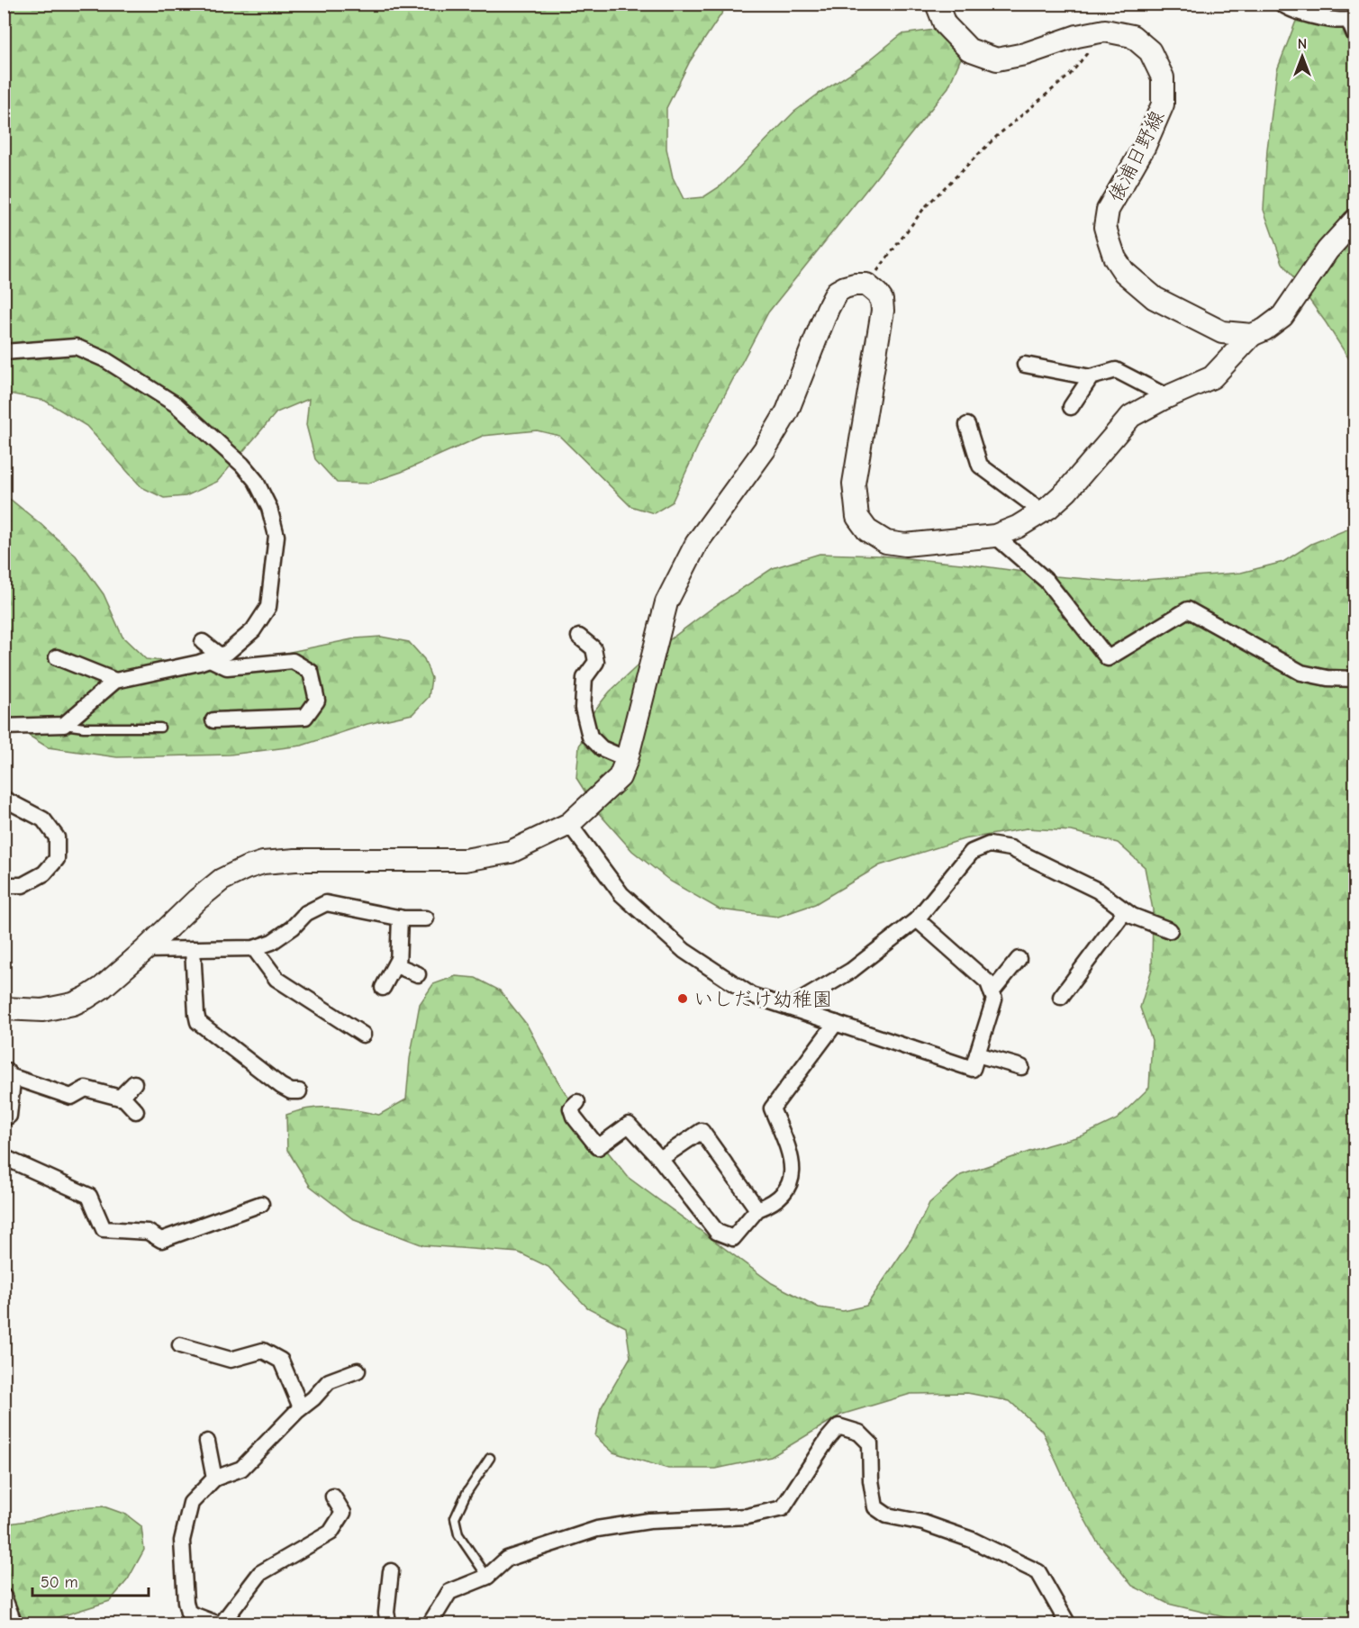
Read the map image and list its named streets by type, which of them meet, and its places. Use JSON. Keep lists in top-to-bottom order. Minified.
{"streets":{"street":["俵浦日野線"]},"places":["いしだけ幼稚園"],"scale_bar":"50 m","north":"top"}
